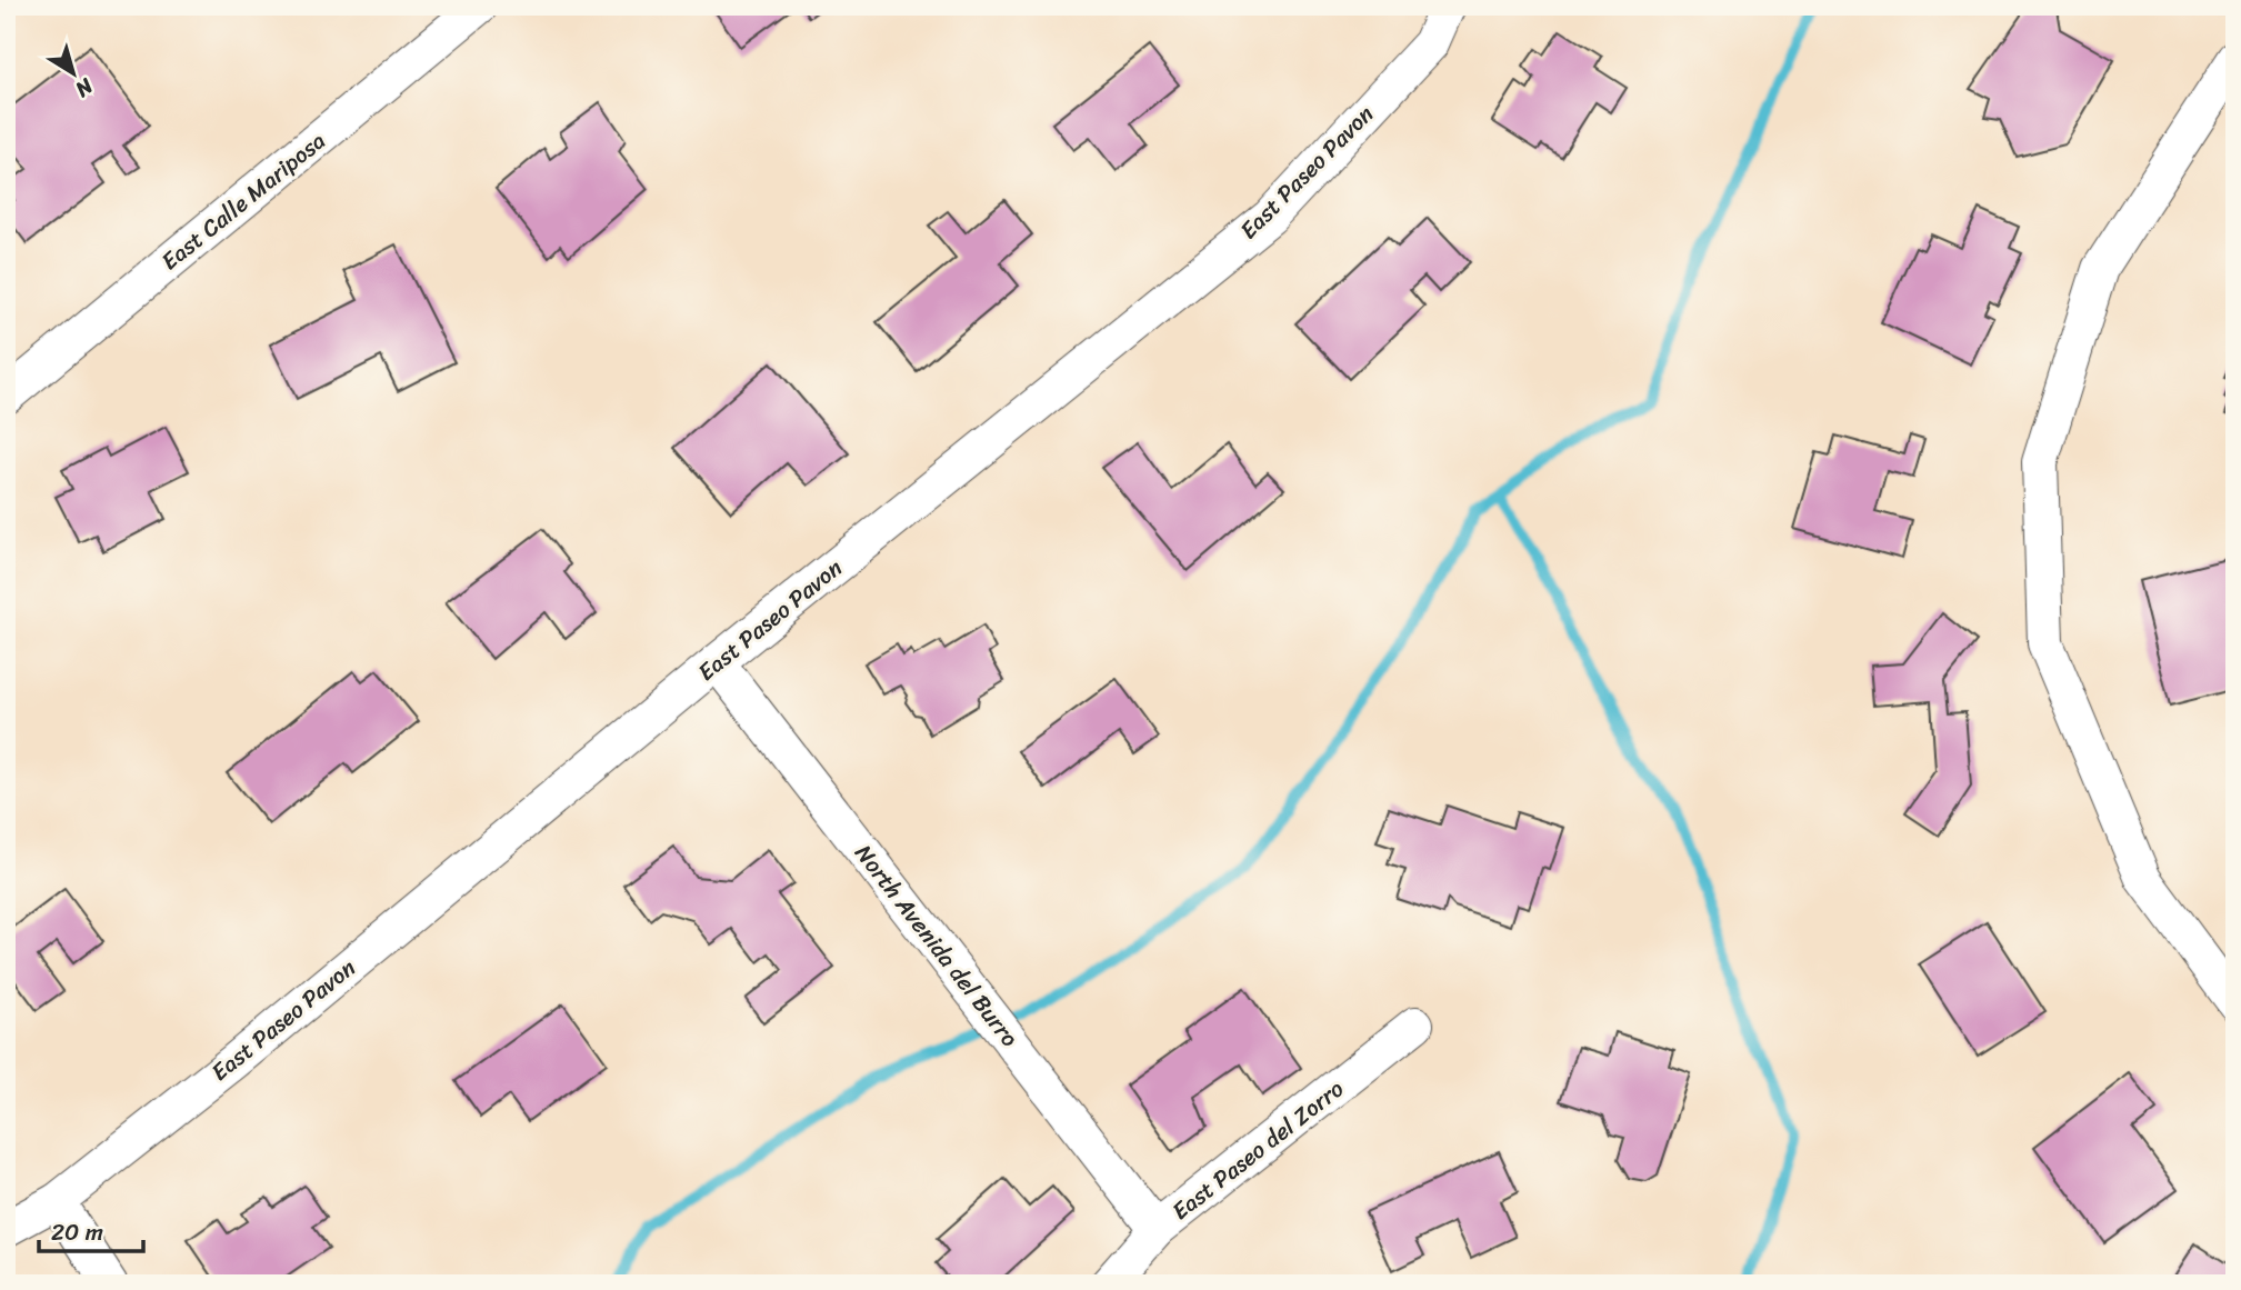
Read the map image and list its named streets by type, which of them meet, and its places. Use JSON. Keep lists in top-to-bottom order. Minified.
{"streets":{"street":["East Paseo Pavon","East Calle Mariposa","North Avenida del Burro","East Paseo del Zorro"]},"crossings":[["East Paseo Pavon","North Avenida del Burro"],["North Avenida del Burro","East Paseo del Zorro"]],"scale_bar":"20 m","north":"bottom right"}
